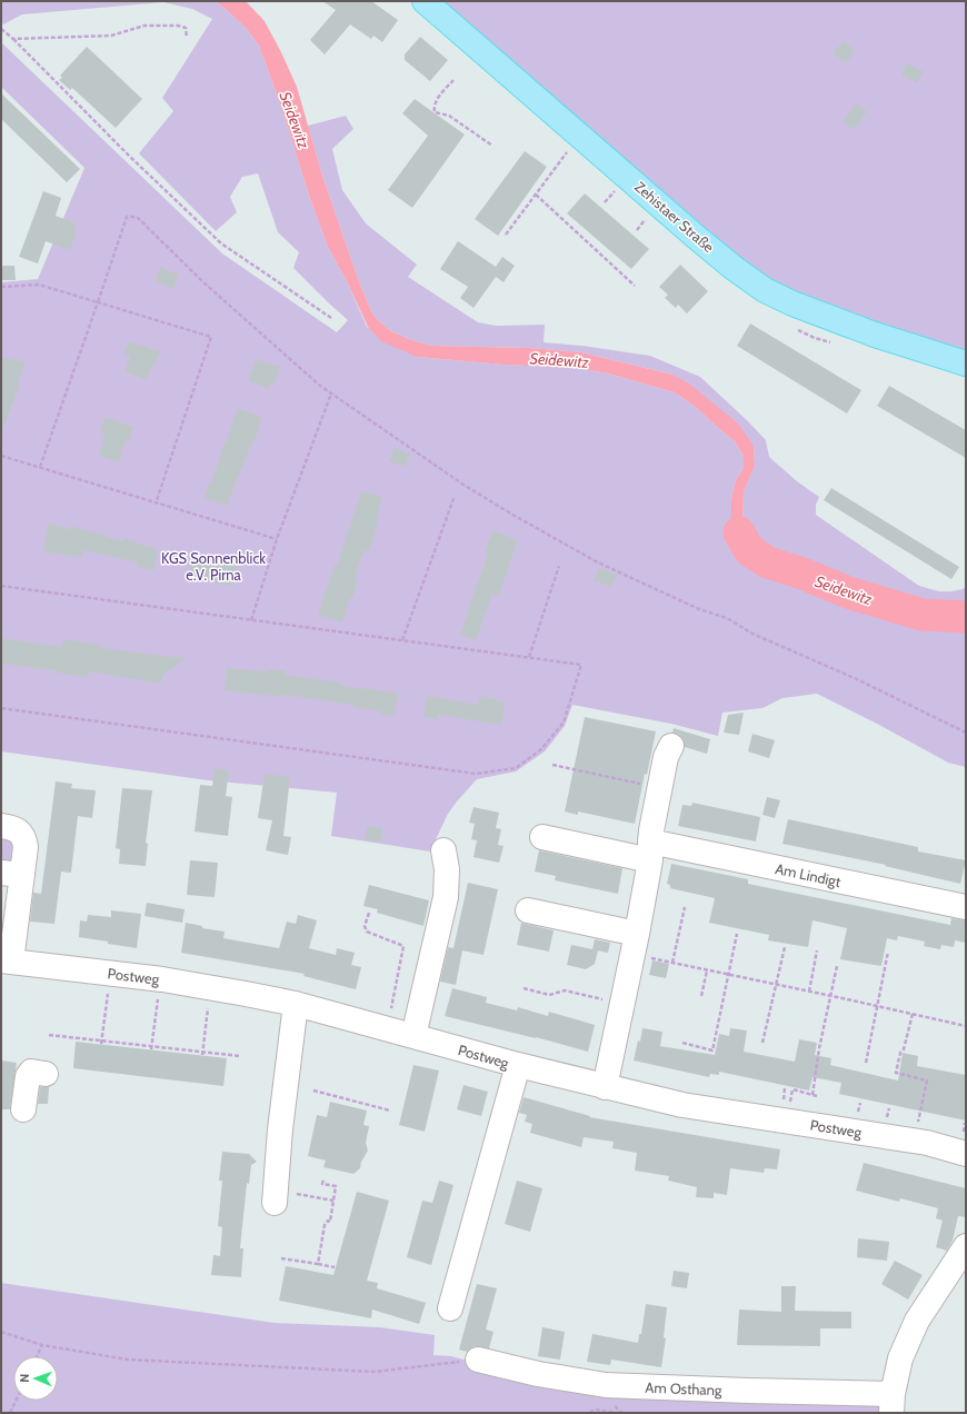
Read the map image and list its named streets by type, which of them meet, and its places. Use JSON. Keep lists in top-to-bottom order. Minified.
{"streets":{"main road":["Zehistaer Straße"],"street":["Am Lindigt","Postweg","Am Osthang"]},"water":["Seidewitz"],"parks":["KGS Sonnenblick e.V. Pirna"],"north":"left"}
